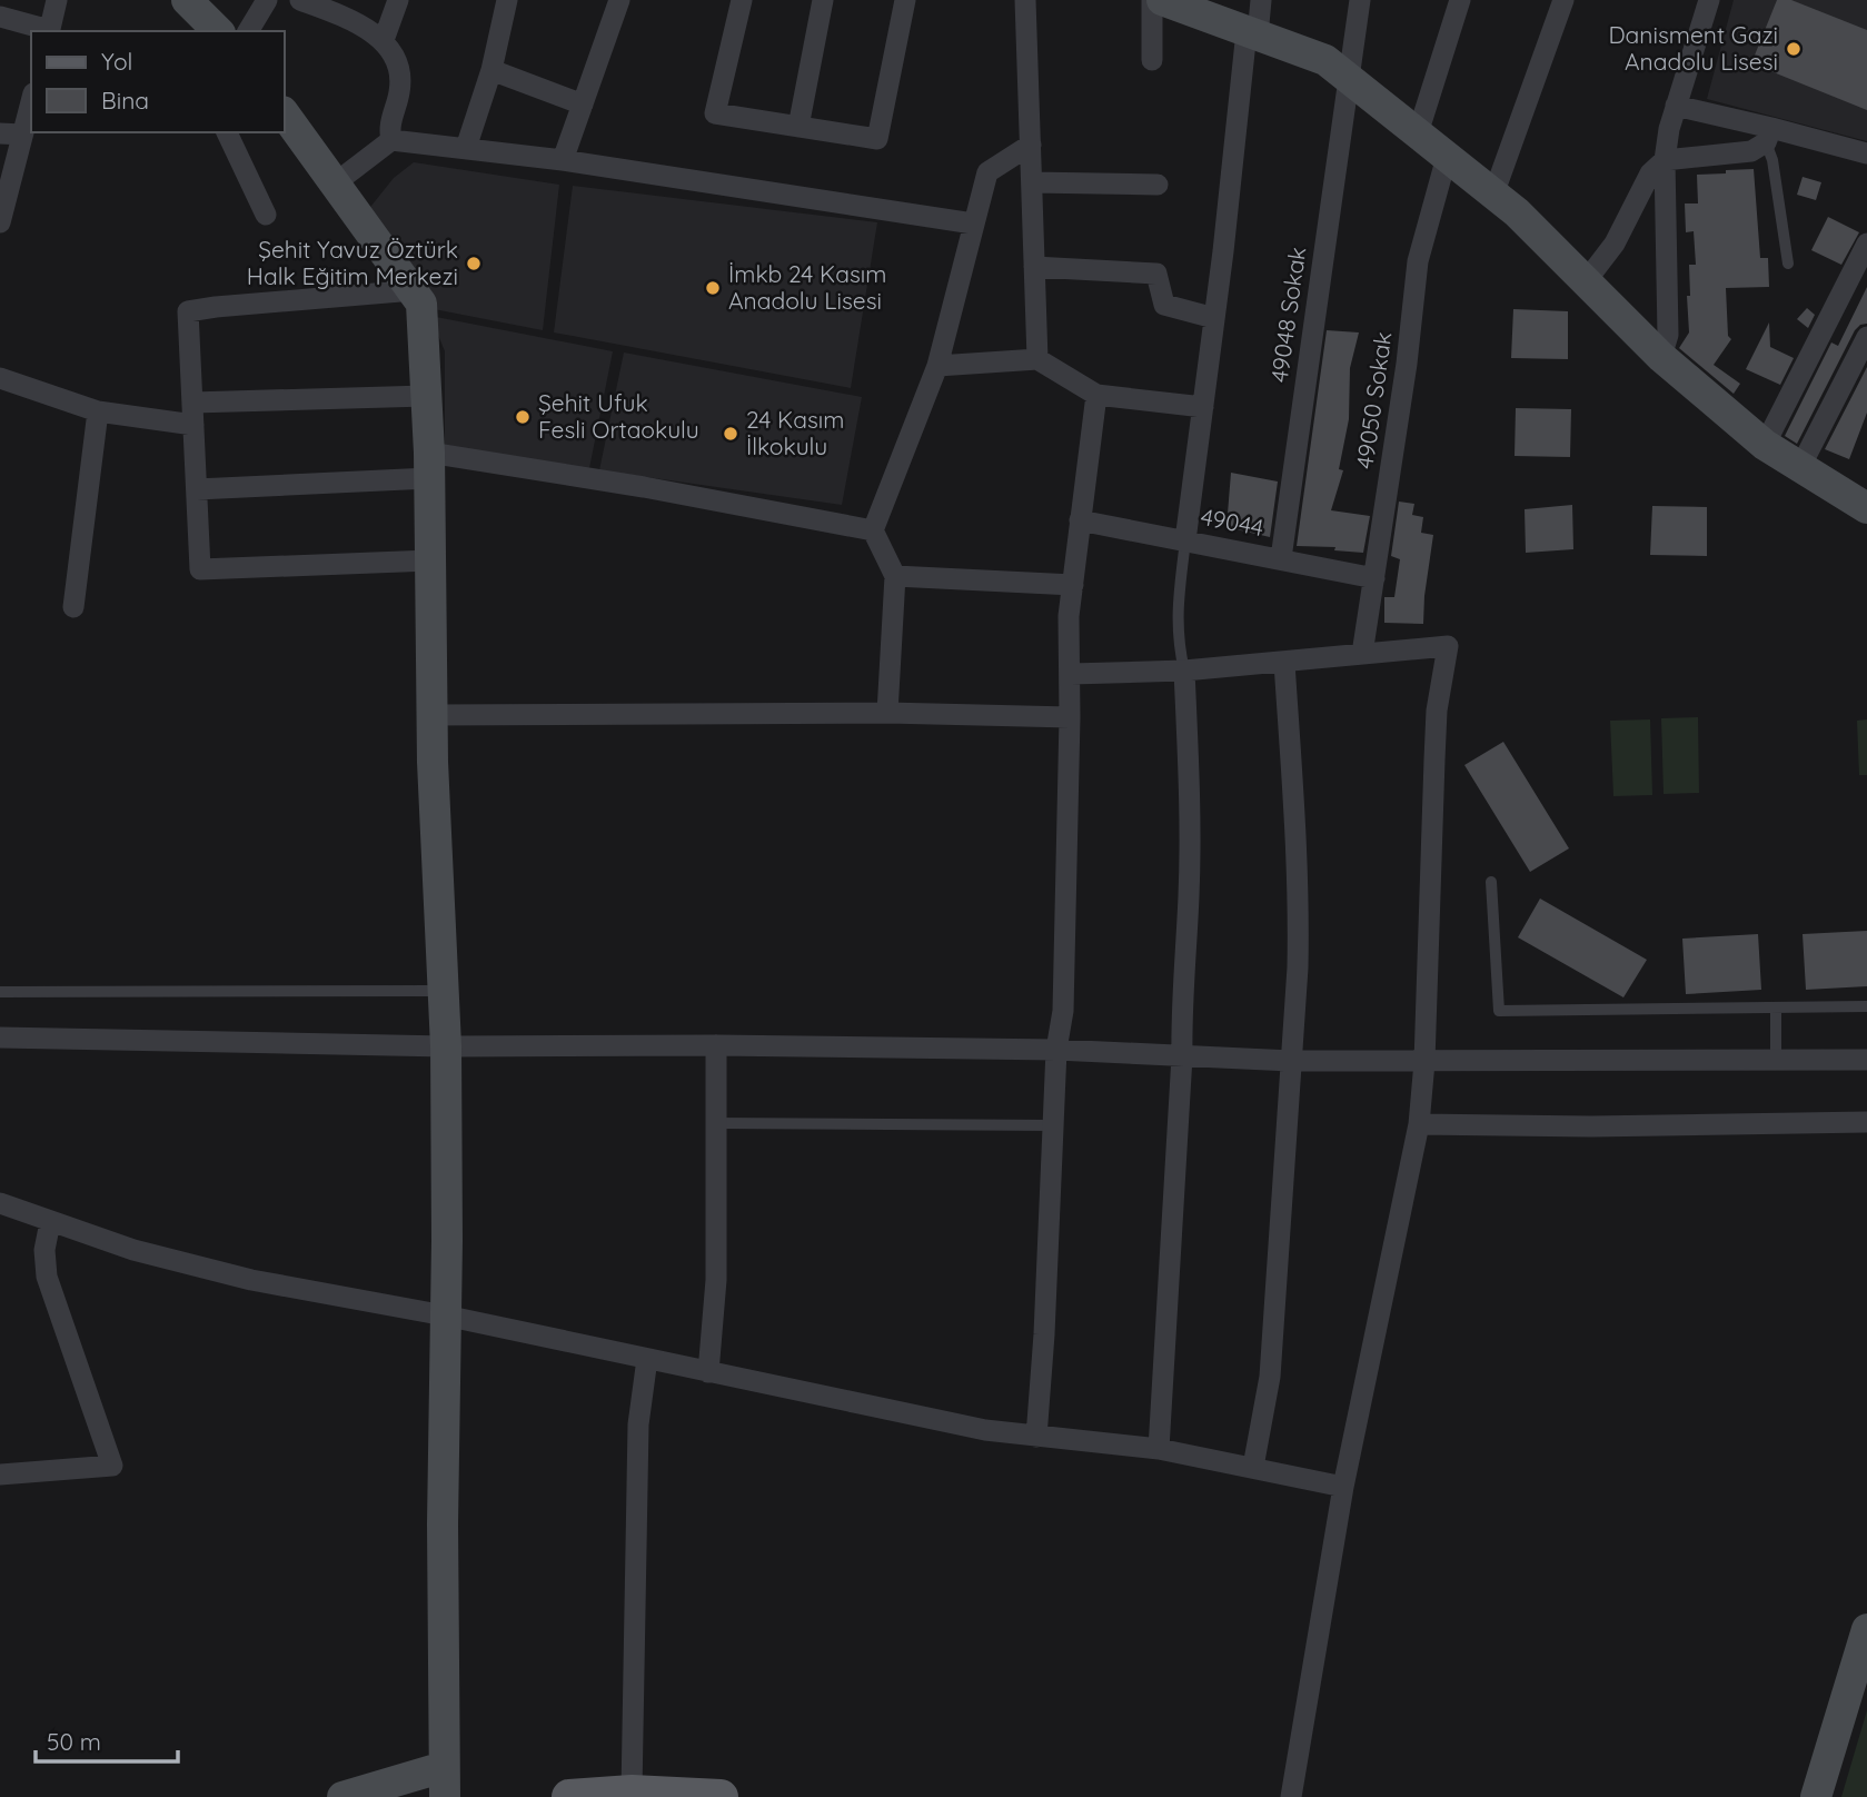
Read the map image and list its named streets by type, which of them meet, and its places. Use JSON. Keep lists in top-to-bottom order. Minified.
{"streets":{"street":["49048 Sokak","49050 Sokak","49044"]},"crossings":[["49048 Sokak","49044"],["49050 Sokak","49044"]],"places":["Danisment Gazi Anadolu Lisesi","Şehit Yavuz Öztürk Halk Eğitim Merkezi","İmkb 24 Kasım Anadolu Lisesi","Şehit Ufuk Fesli Ortaokulu","24 Kasım İlkokulu"],"legend":["Yol","Bina"],"scale_bar":"50 m"}
